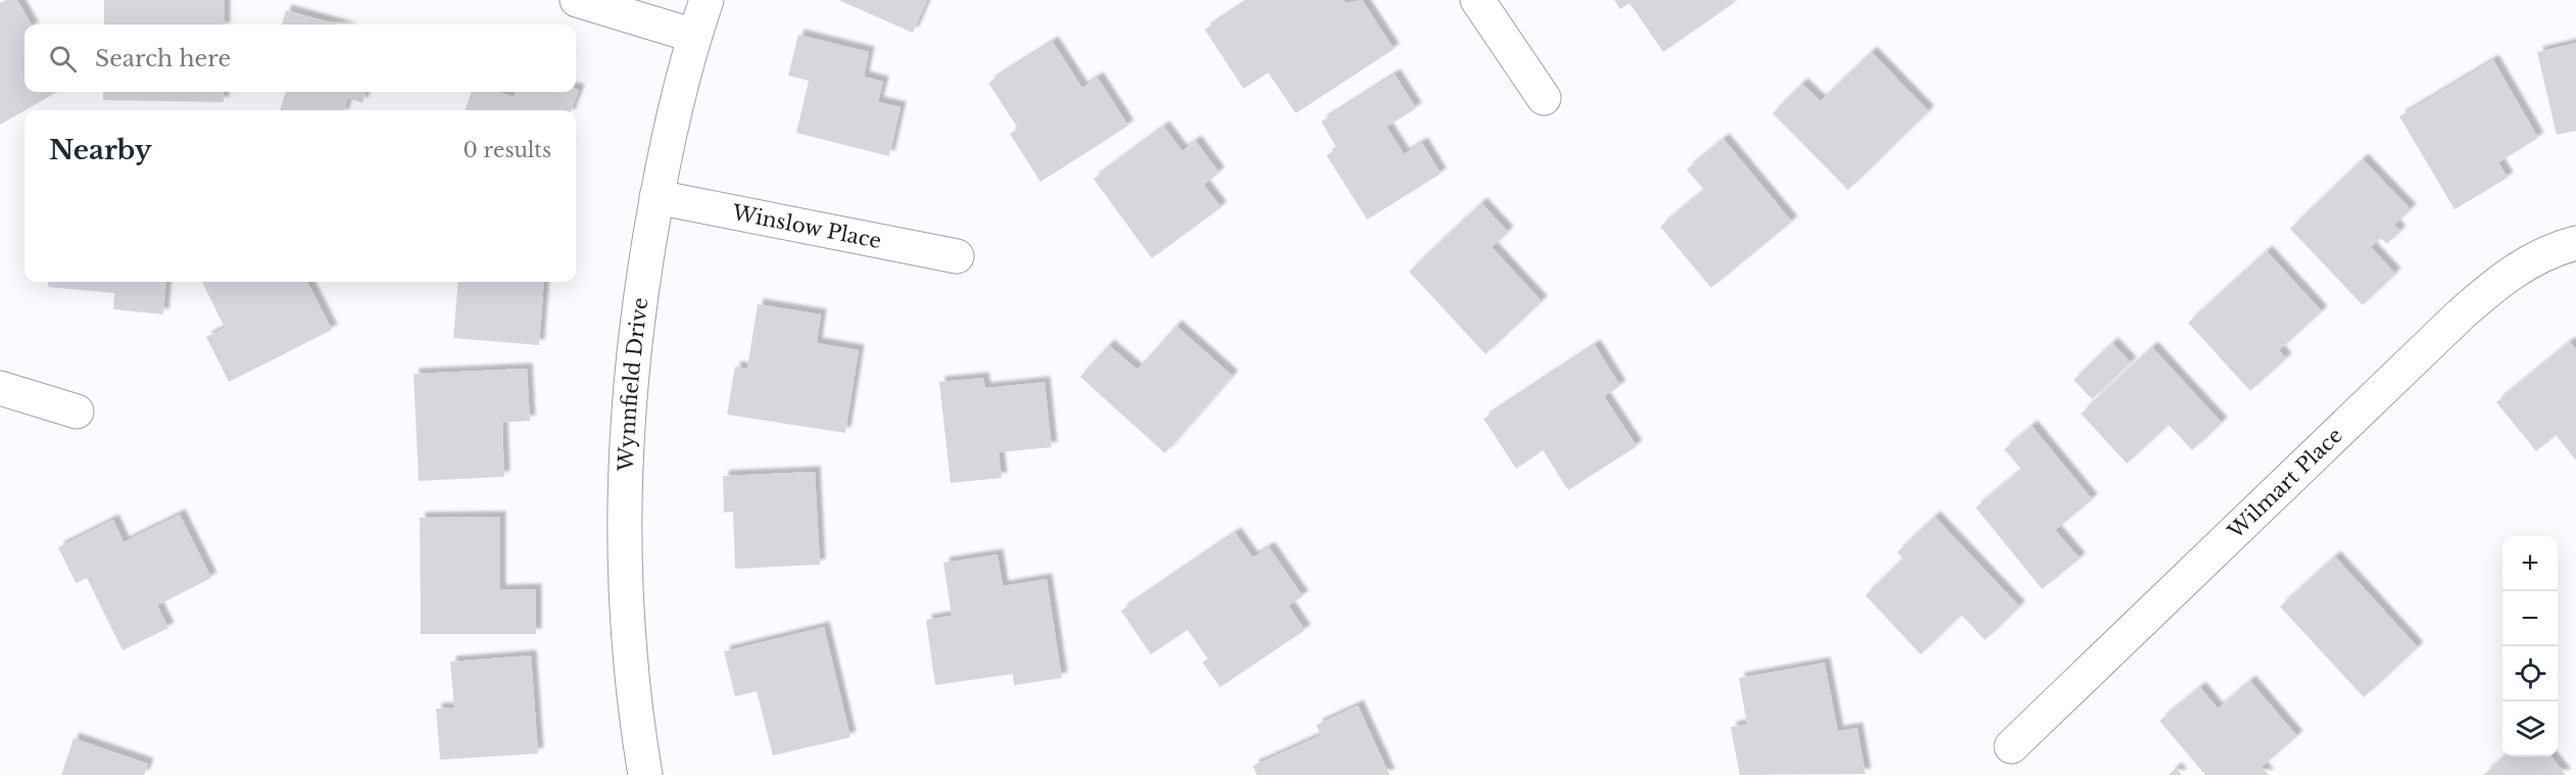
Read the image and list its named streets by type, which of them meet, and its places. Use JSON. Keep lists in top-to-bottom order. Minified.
{"streets":{"street":["Winslow Place","Wynnfield Drive","Wilmart Place"]},"crossings":[["Winslow Place","Wynnfield Drive"]],"page":{"search":"Search here","heading":["Nearby","0 results"],"map_buttons":["+","−"]}}
